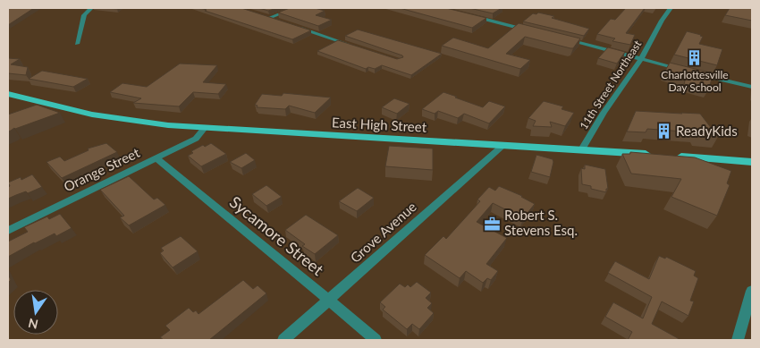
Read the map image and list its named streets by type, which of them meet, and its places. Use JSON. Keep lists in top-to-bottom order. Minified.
{"streets":{"main road":["East High Street"],"street":["11th Street Northeast","Orange Street","Grove Avenue","Sycamore Street"]},"crossings":[["11th Street Northeast","East High Street"],["East High Street","Orange Street"],["East High Street","Grove Avenue"],["Orange Street","Sycamore Street"],["Grove Avenue","Sycamore Street"]],"places":{"building":["Charlottesville Day School","ReadyKids"],"office":["Robert S. Stevens Esq."]},"north":"bottom"}
